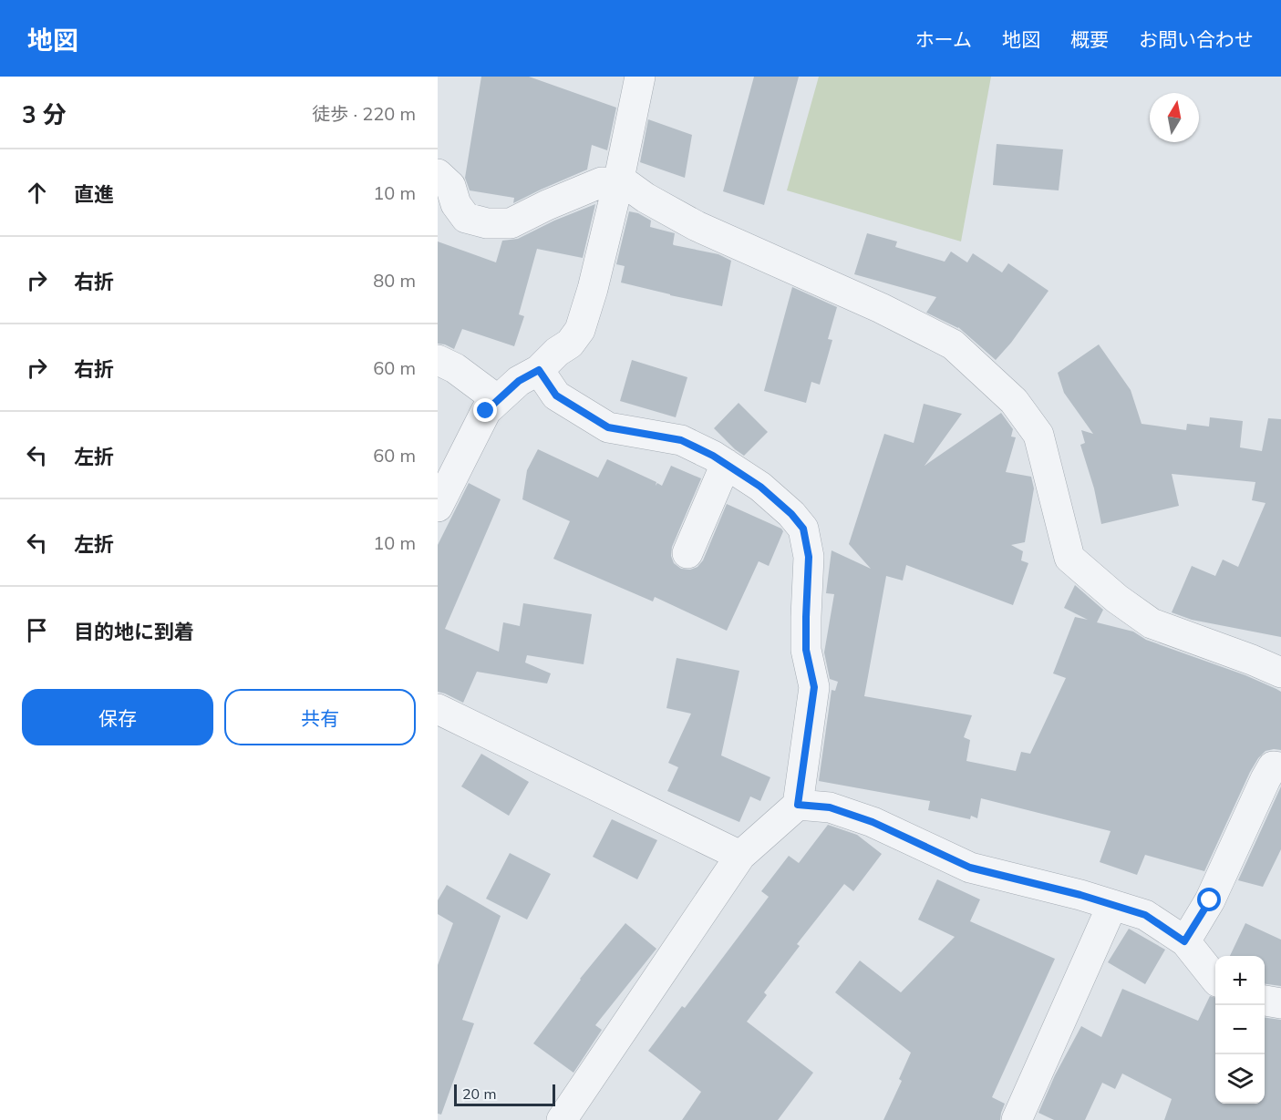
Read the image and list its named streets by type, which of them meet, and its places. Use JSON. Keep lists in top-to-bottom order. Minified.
{"scale_bar":"20 m","north":"top","page":{"header":"地図","nav":["ホーム","地図","概要","お問い合わせ"],"heading":["3 分","徒歩 · 220 m"],"list":[["直進","10 m"],["右折","80 m"],["右折","60 m"],["左折","60 m"],["左折","10 m"],"目的地に到着"],"buttons":["保存","共有"],"map_buttons":["+","−"],"scale":"20 m"}}
